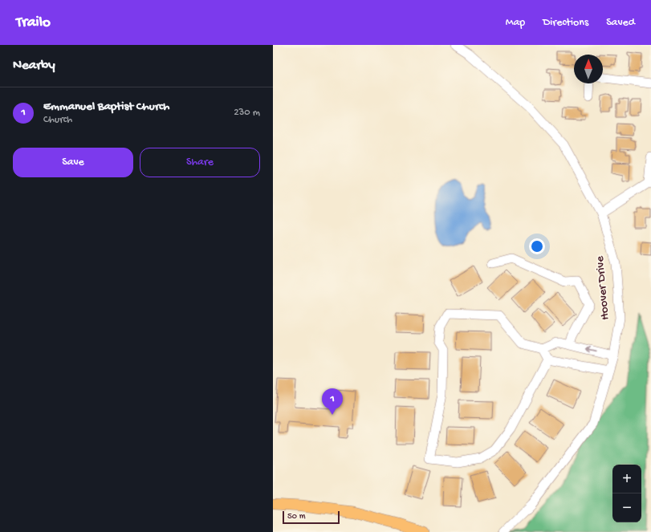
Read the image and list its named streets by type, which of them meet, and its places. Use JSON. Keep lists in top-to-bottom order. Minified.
{"streets":{"street":["Hoover Drive"]},"scale_bar":"50 m","north":"top","page":{"header":"Trailo","nav":["Map","Directions","Saved"],"heading":"Nearby","list":[{"mark":"1","name":"Emmanuel Baptist Church","note":"Church","value":"230 m"}],"buttons":["Save","Share"],"pins":"1","map_buttons":["+","−"],"scale":"50 m"}}
